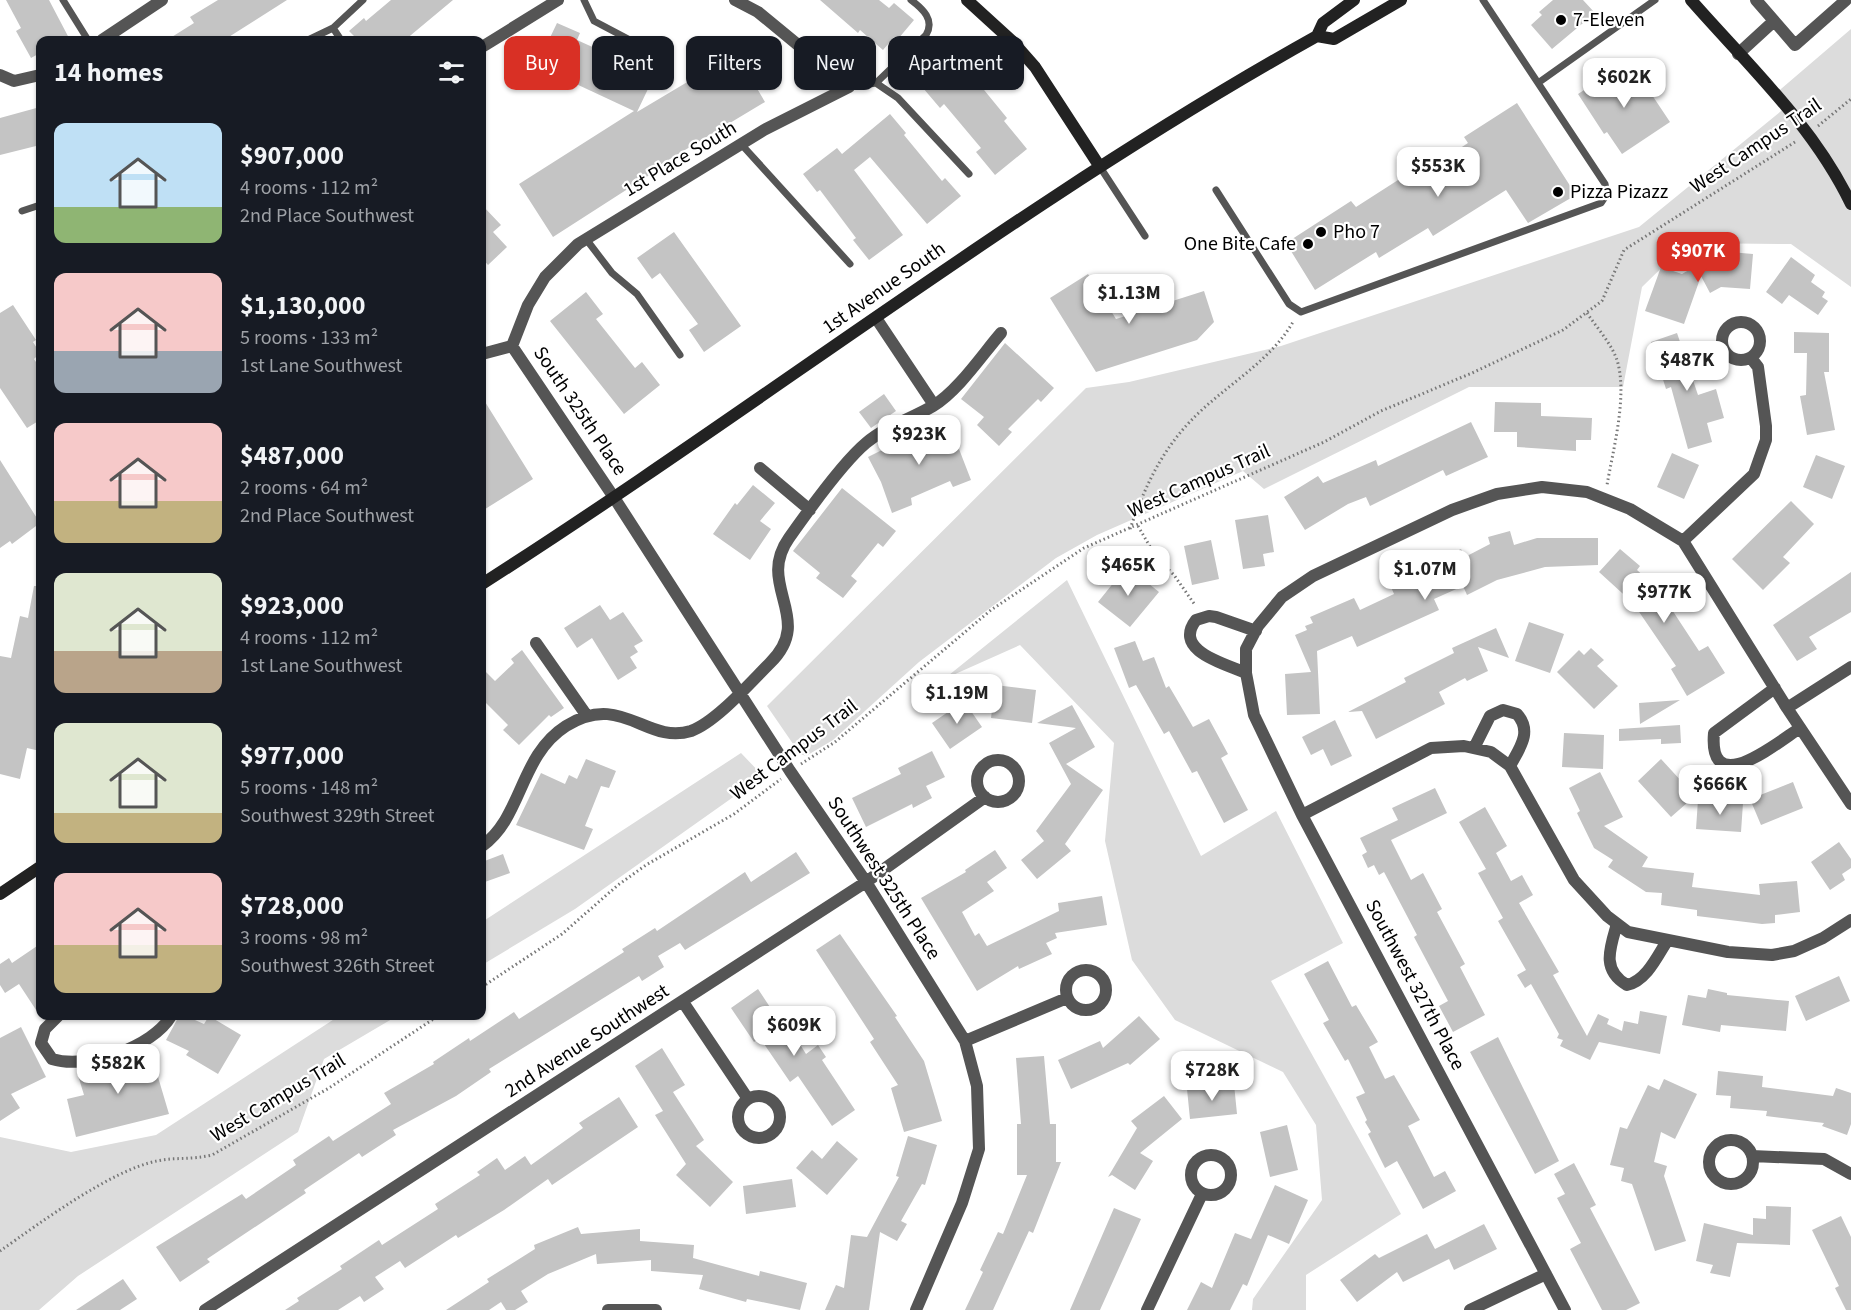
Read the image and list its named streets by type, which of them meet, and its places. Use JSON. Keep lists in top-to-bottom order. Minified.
{"streets":{"main road":["1st Avenue South"],"street":["1st Place South","South 325th Place","Southwest 325th Place","Southwest 327th Place","2nd Avenue Southwest"],"path":["West Campus Trail"]},"crossings":[["West Campus Trail","Southwest 325th Place"],["1st Place South","South 325th Place"],["1st Avenue South","South 325th Place"],["1st Avenue South","Southwest 325th Place"],["South 325th Place","Southwest 325th Place"],["Southwest 325th Place","2nd Avenue Southwest"]],"places":["7-Eleven","Pizza Pizazz","Pho 7","One Bite Cafe"],"page":{"chip":["Buy","Rent","Filters","New","Apartment"],"heading":"14 homes","price":["$602K","$553K","$907K","$1.13M","$487K","$923K","$465K","$1.07M","$977K","$1.19M","$666K","$609K","$582K","$728K"],"list":[{"name":"$907,000","note":"4 rooms · 112 m² · 2nd Place Southwest"},{"name":"$1,130,000","note":"5 rooms · 133 m² · 1st Lane Southwest"},{"name":"$487,000","note":"2 rooms · 64 m² · 2nd Place Southwest"},{"name":"$923,000","note":"4 rooms · 112 m² · 1st Lane Southwest"},{"name":"$977,000","note":"5 rooms · 148 m² · Southwest 329th Street"},{"name":"$728,000","note":"3 rooms · 98 m² · Southwest 326th Street"}]}}
